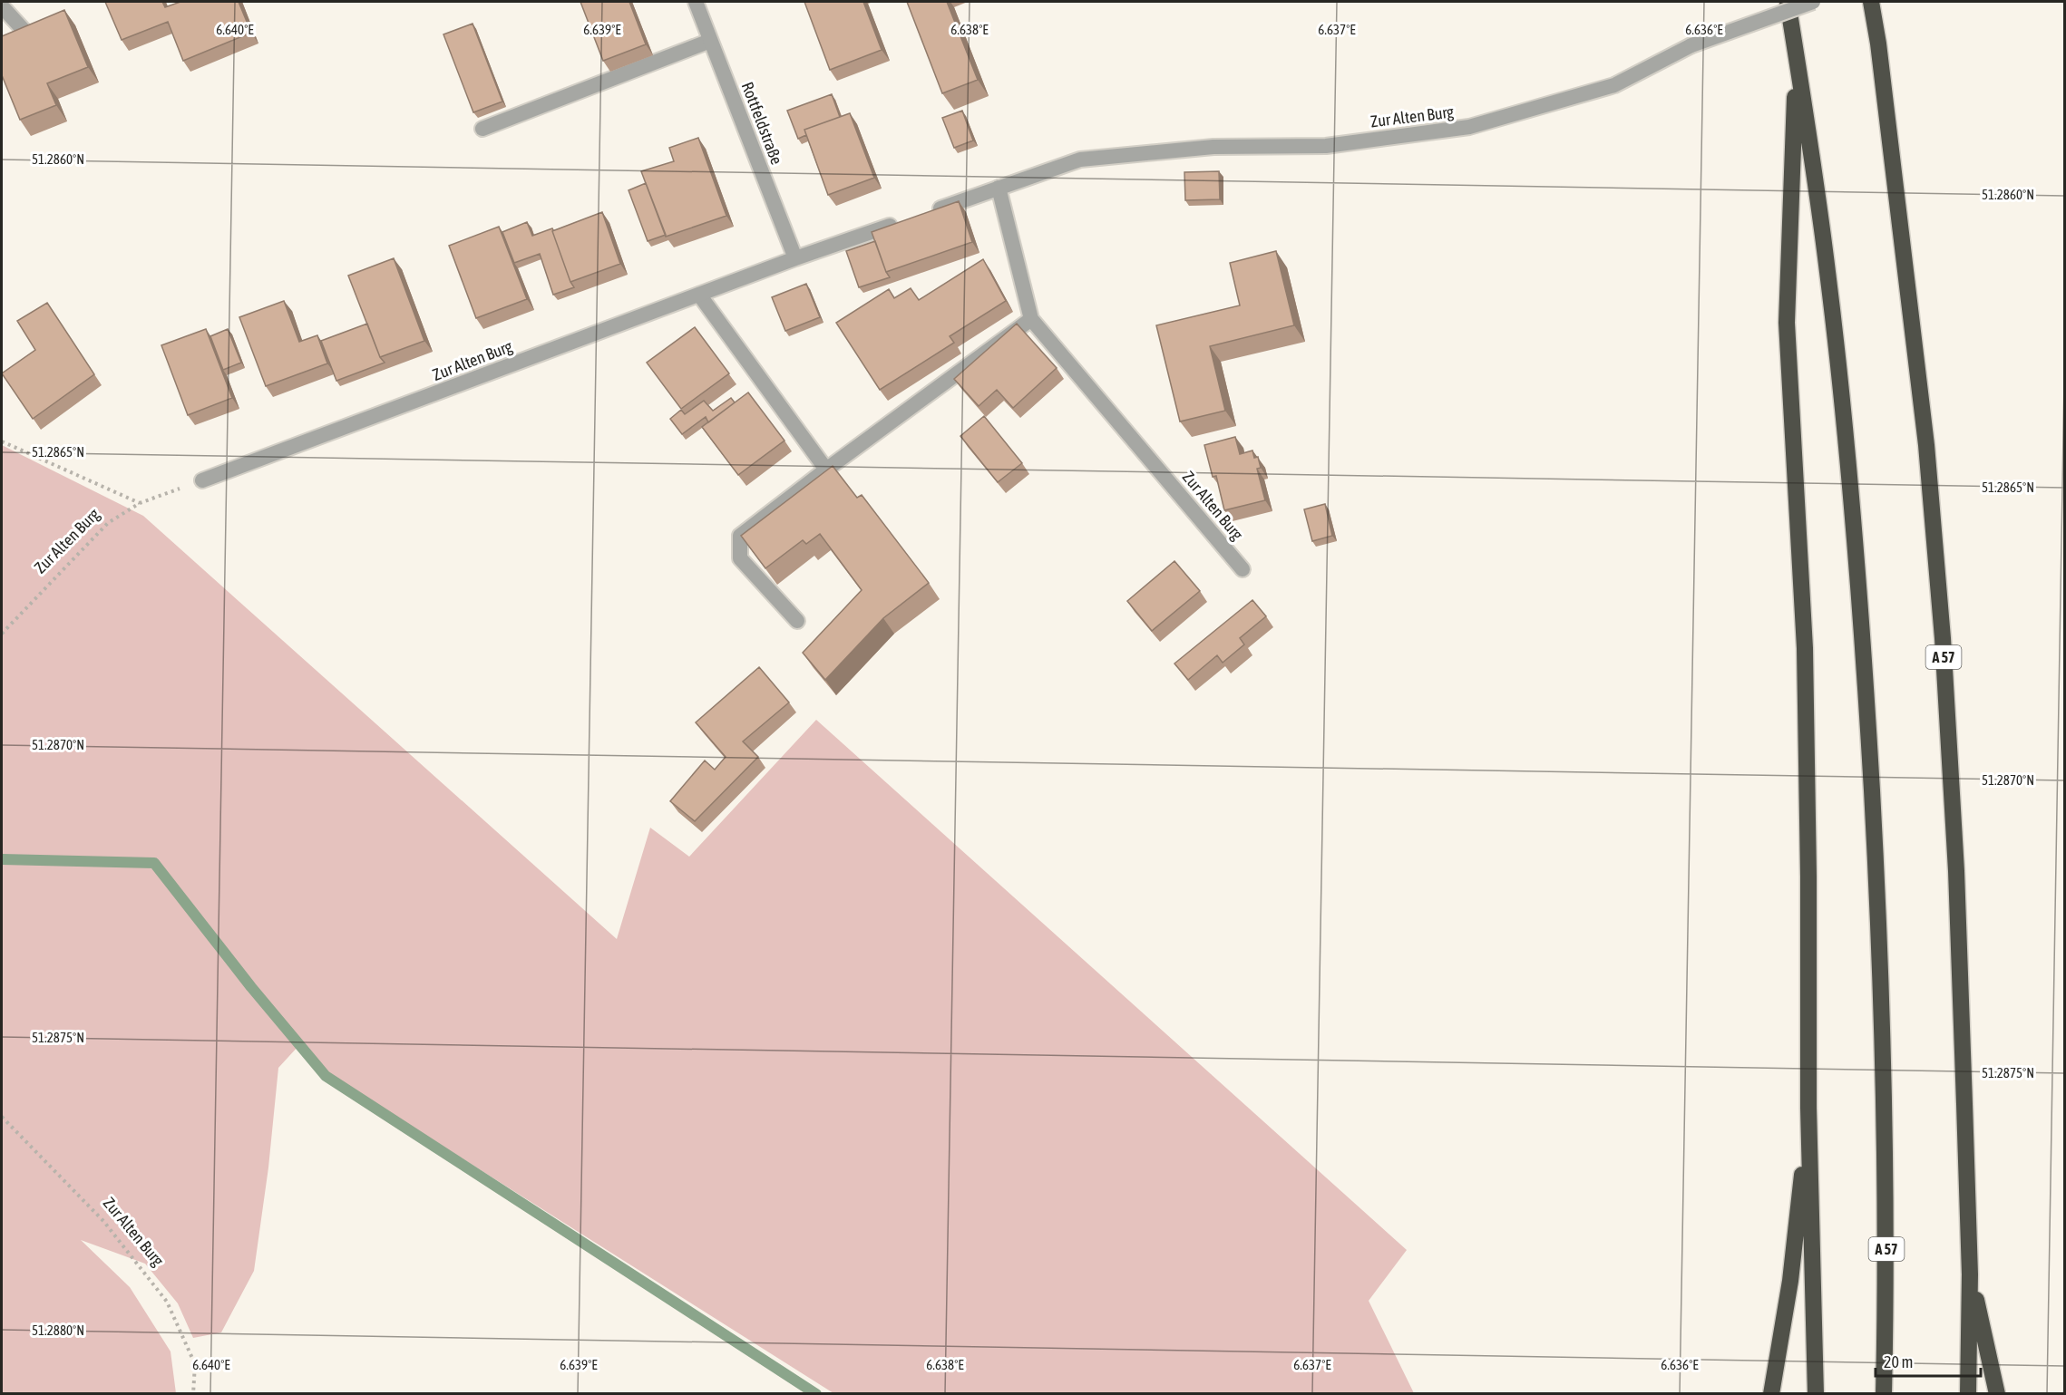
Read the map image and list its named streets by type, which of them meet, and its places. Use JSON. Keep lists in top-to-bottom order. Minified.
{"streets":{"highway":["A 57"],"street":["Zur Alten Burg","Rottfeldstraße"]},"crossings":[["Zur Alten Burg","Rottfeldstraße"]],"scale_bar":"20 m","coordinates":["6.640°E","6.639°E","6.638°E","6.637°E","6.636°E","51.2860°N","51.2865°N","51.2870°N","51.2875°N","51.2880°N"]}
